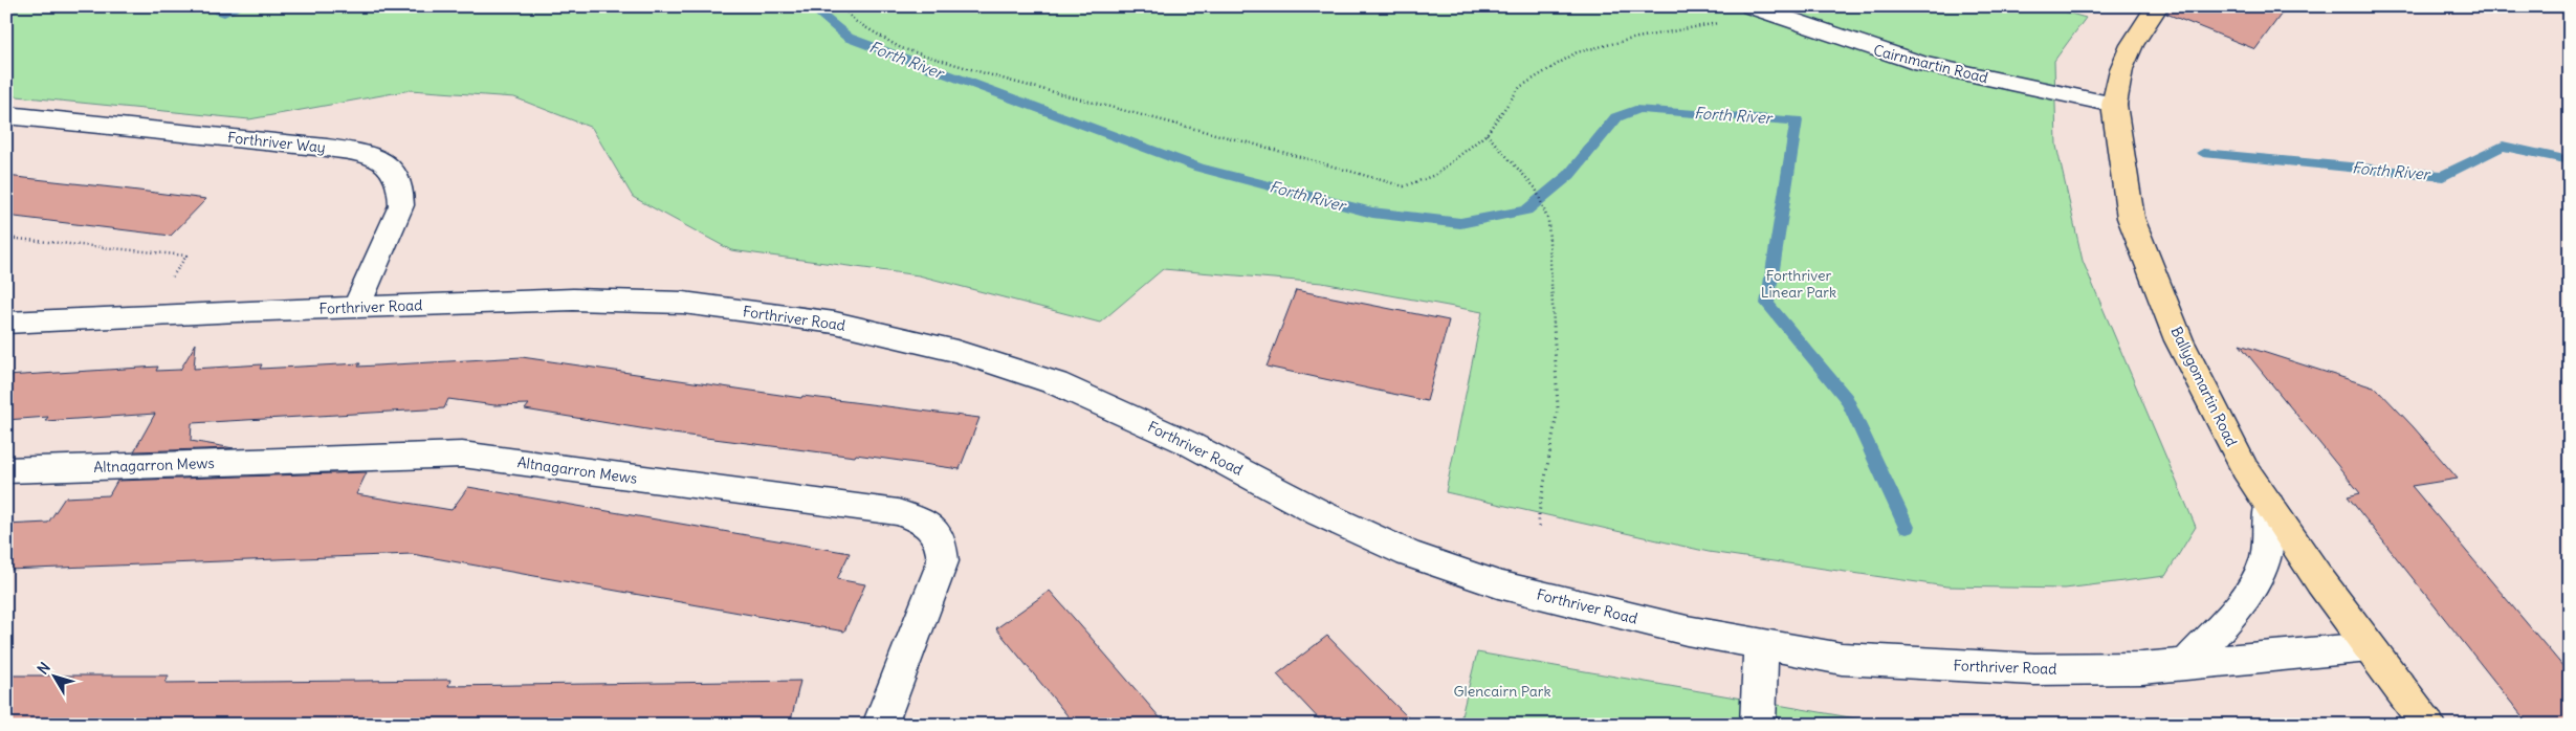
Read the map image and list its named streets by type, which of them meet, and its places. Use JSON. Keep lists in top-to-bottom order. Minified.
{"streets":{"highway":["Ballygomartin Road"],"street":["Cairnmartin Road","Forthriver Way","Forthriver Road","Altnagarron Mews"]},"crossings":[["Cairnmartin Road","Ballygomartin Road"],["Forthriver Way","Forthriver Road"],["Forthriver Road","Ballygomartin Road"]],"water":["Forth River"],"parks":["Forthriver Linear Park","Glencairn Park"],"north":"top left"}
